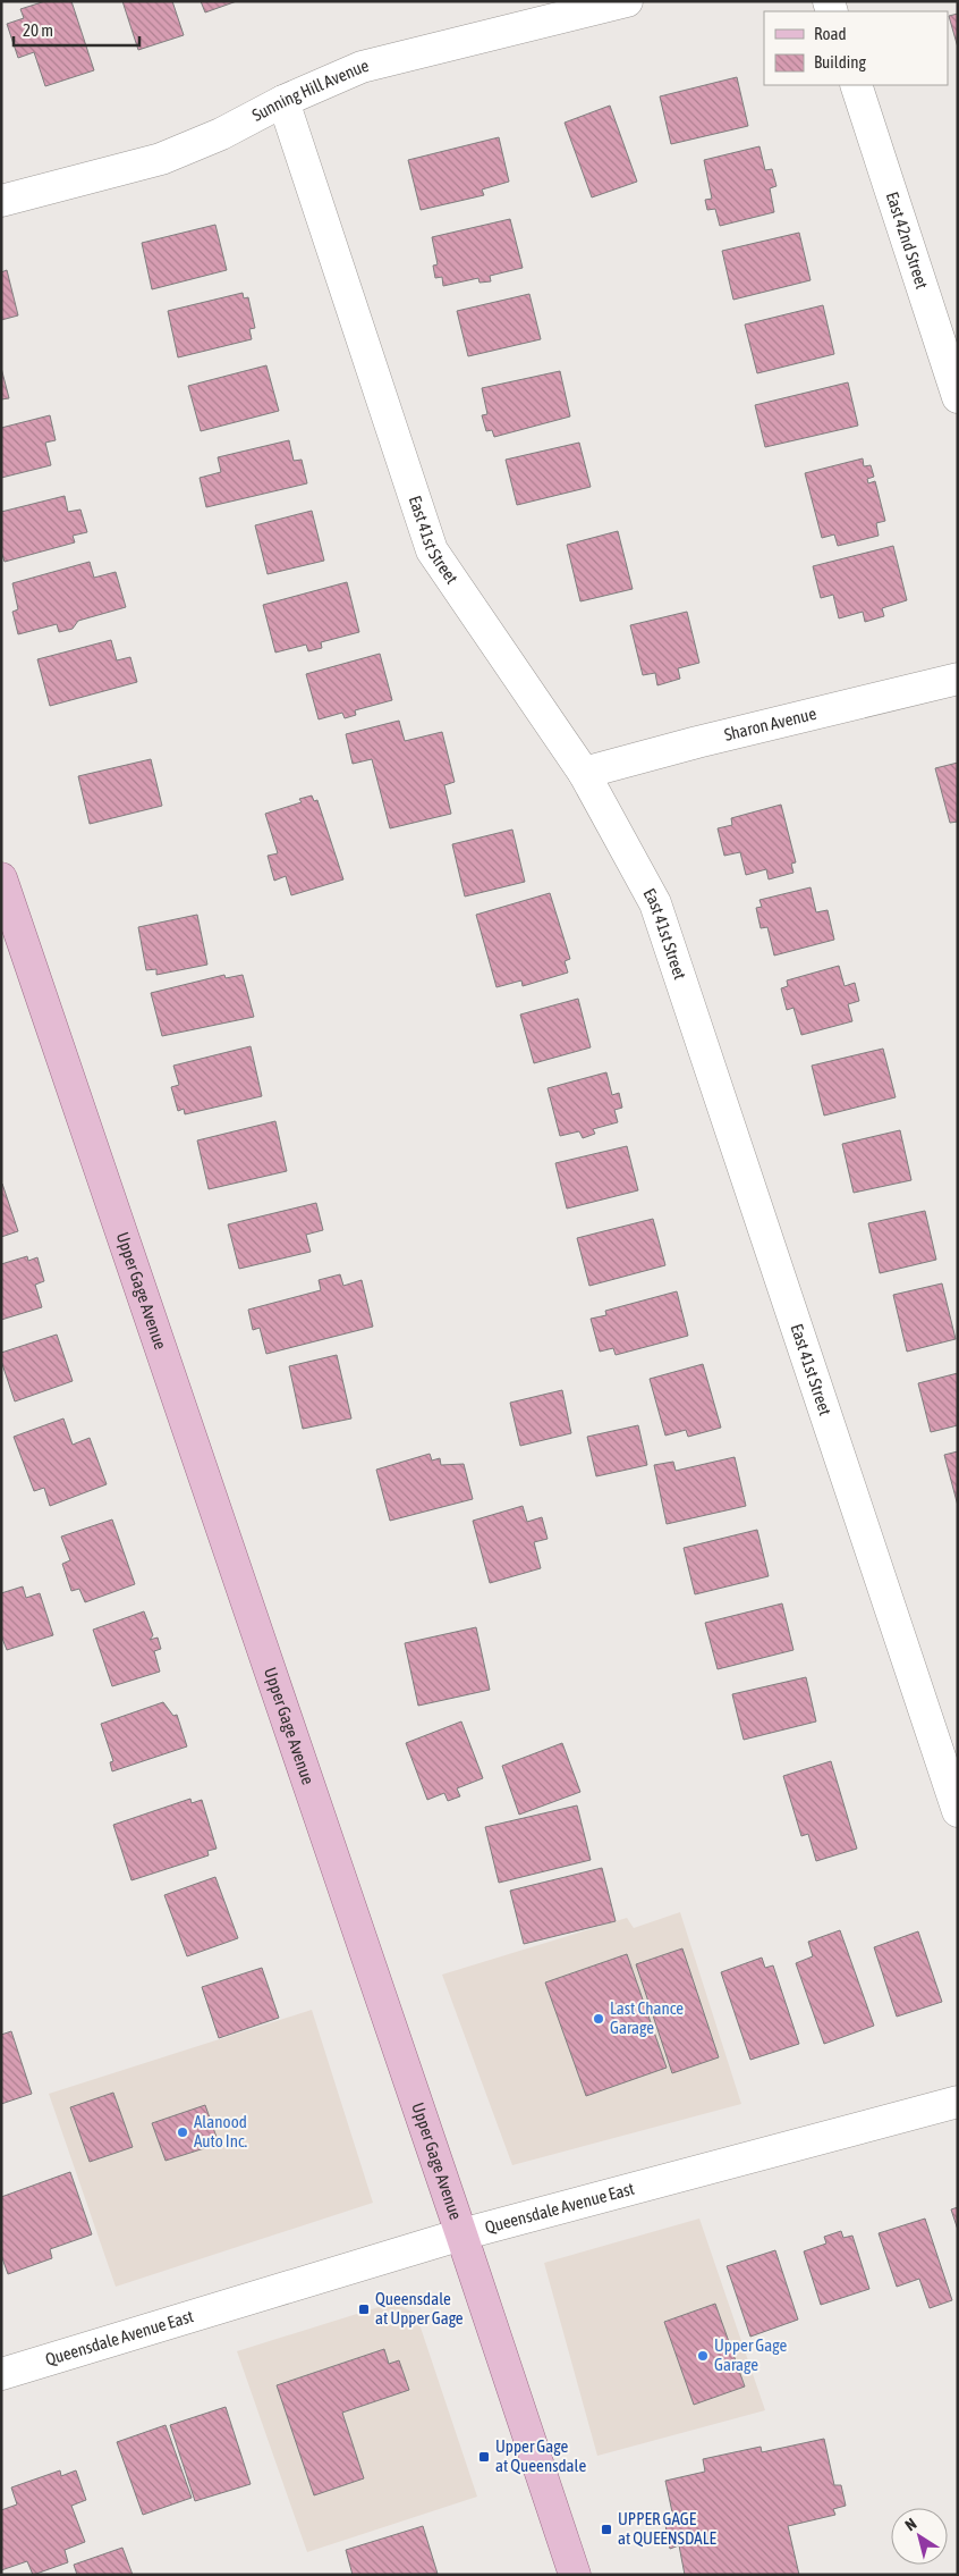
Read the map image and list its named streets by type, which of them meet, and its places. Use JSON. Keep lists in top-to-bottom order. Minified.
{"streets":{"main road":["Upper Gage Avenue"],"street":["Sunning Hill Avenue","East 42nd Street","East 41st Street","Sharon Avenue","Queensdale Avenue East"]},"crossings":[["Sunning Hill Avenue","East 41st Street"],["East 41st Street","Sharon Avenue"],["Upper Gage Avenue","Queensdale Avenue East"]],"places":{"other":["Last Chance Garage","Alanood Auto Inc.","Upper Gage Garage"],"transit":["Queensdale at Upper Gage","Upper Gage at Queensdale","UPPER GAGE at QUEENSDALE"]},"legend":["Road","Building"],"scale_bar":"20 m","north":"top left"}
